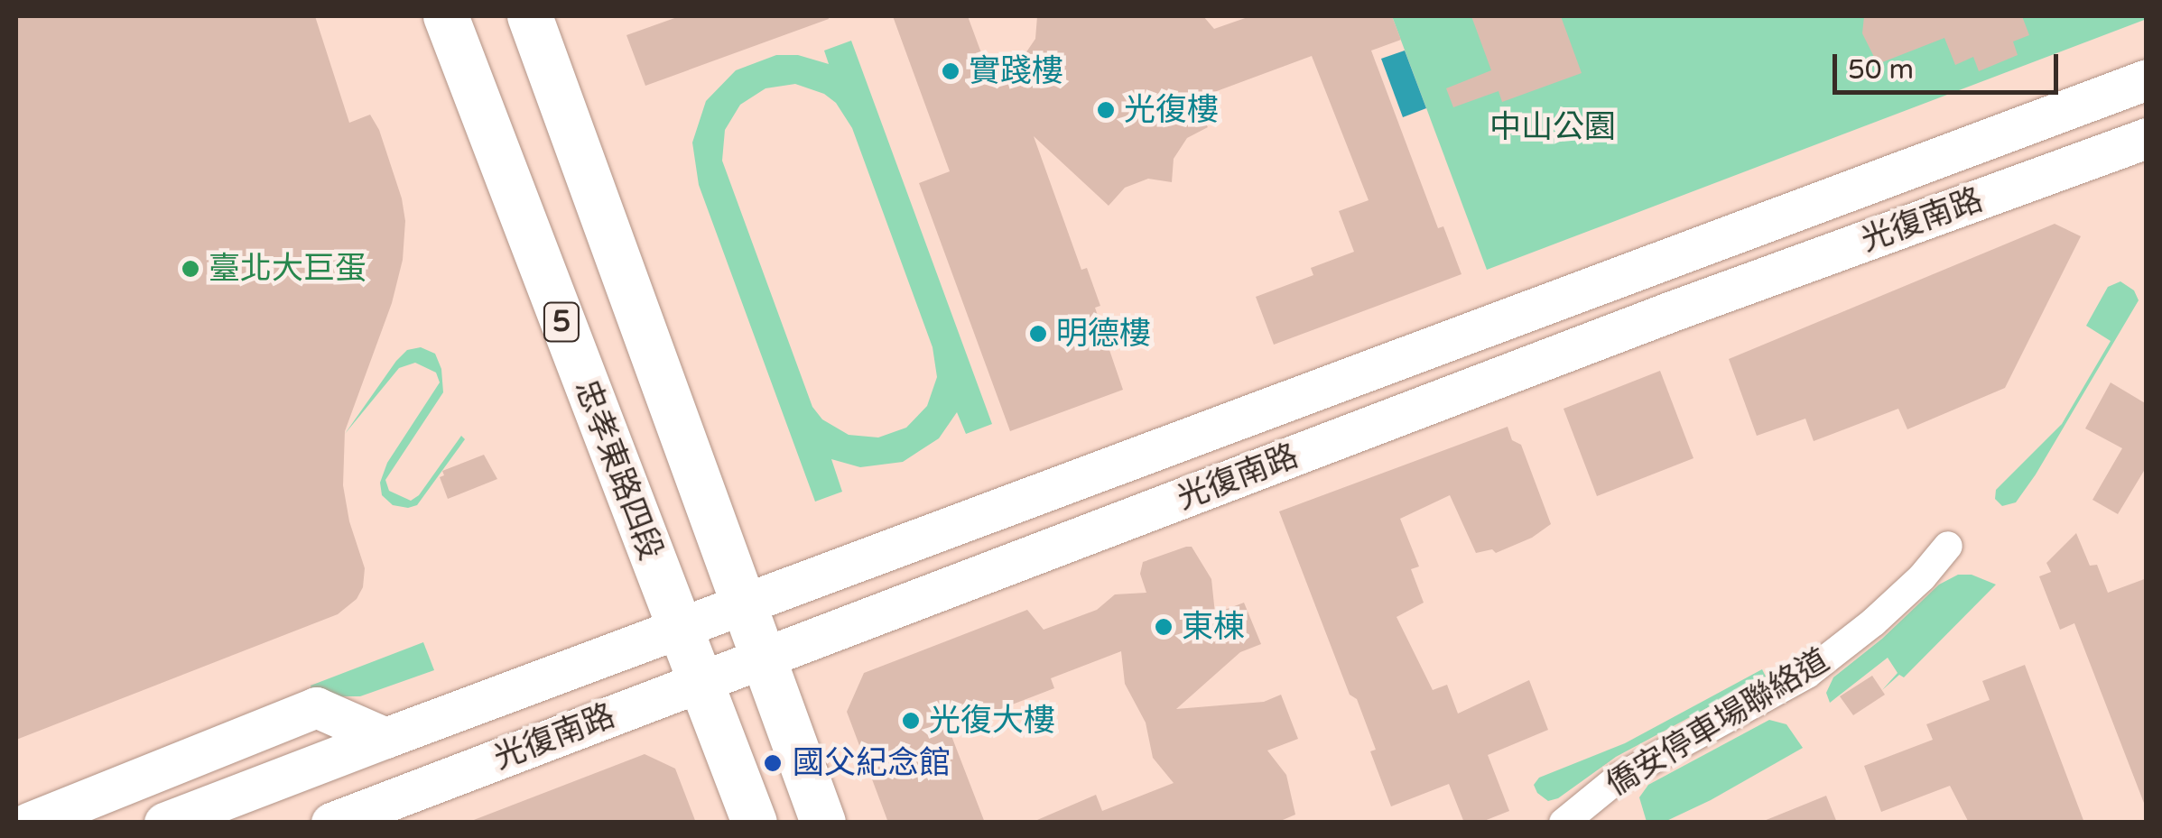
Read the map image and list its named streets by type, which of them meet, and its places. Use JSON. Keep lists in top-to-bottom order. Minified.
{"streets":{"main road":["光復南路","5","忠孝東路四段"],"street":["僑安停車場聯絡道"]},"crossings":[["光復南路","5"],["光復南路","忠孝東路四段"]],"parks":["中山公園"],"places":["實踐樓","光復樓","臺北大巨蛋","明德樓","東棟","光復大樓","國父紀念館"],"scale_bar":"50 m"}
